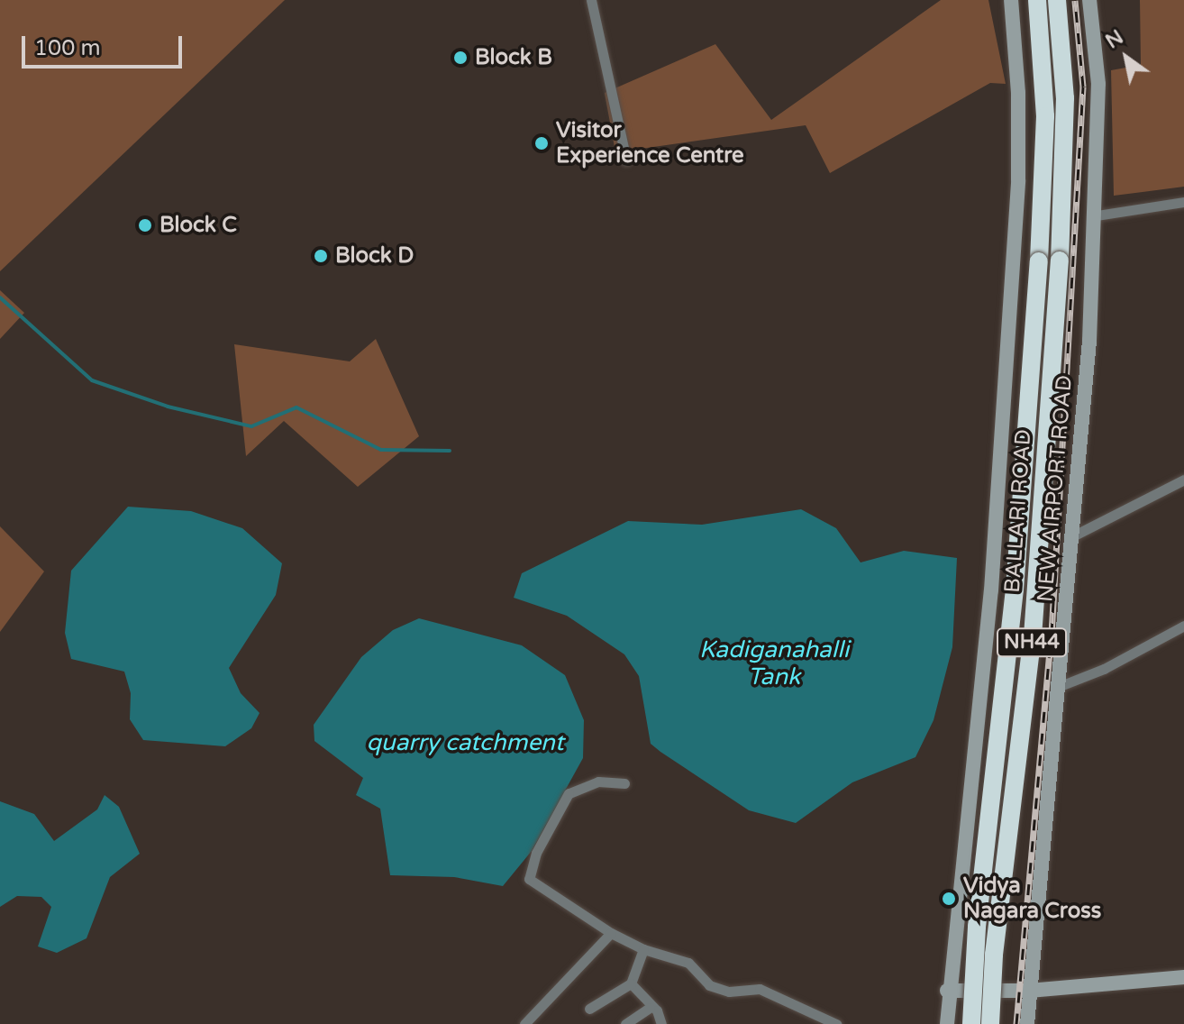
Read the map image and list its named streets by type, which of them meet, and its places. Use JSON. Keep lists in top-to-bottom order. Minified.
{"streets":{"highway":["BALLARI ROAD","NH44"],"street":["NEW AIRPORT ROAD"]},"water":["Kadiganahalli Tank","quarry catchment"],"places":["Block B","Visitor Experience Centre","Block C","Block D","Vidya Nagara Cross"],"scale_bar":"100 m","north":"top left"}
